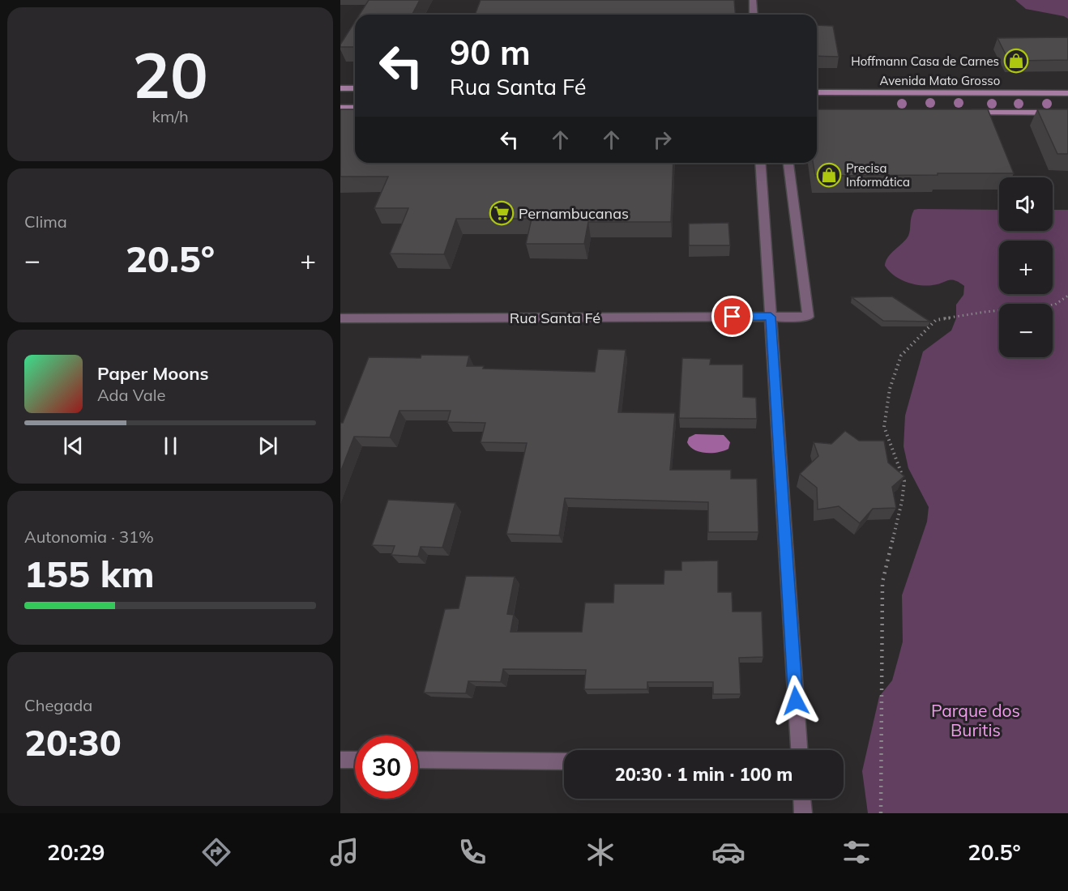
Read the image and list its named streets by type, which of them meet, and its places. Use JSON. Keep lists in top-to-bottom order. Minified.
{"streets":{"main road":["Avenida Mato Grosso"],"street":["Rua Santa Fé"]},"parks":["Parque dos Buritis"],"places":{"shop":["Hoffmann Casa de Carnes","Precisa Informática"],"supermarket":["Pernambucanas"]},"page":{"tile":[["20","km/h"],"Clima",["Autonomia · 31%","155 km"],["Chegada","20:30"]],"turn":["90 m","Rua Santa Fé"],"map_buttons":["+","−"],"heat":["−","20.5°","+"],"song":["Paper Moons","Ada Vale"],"limit":"30","trip":"20:30 · 1 min · 100 m","tabs":["20:29","20.5°"]}}
